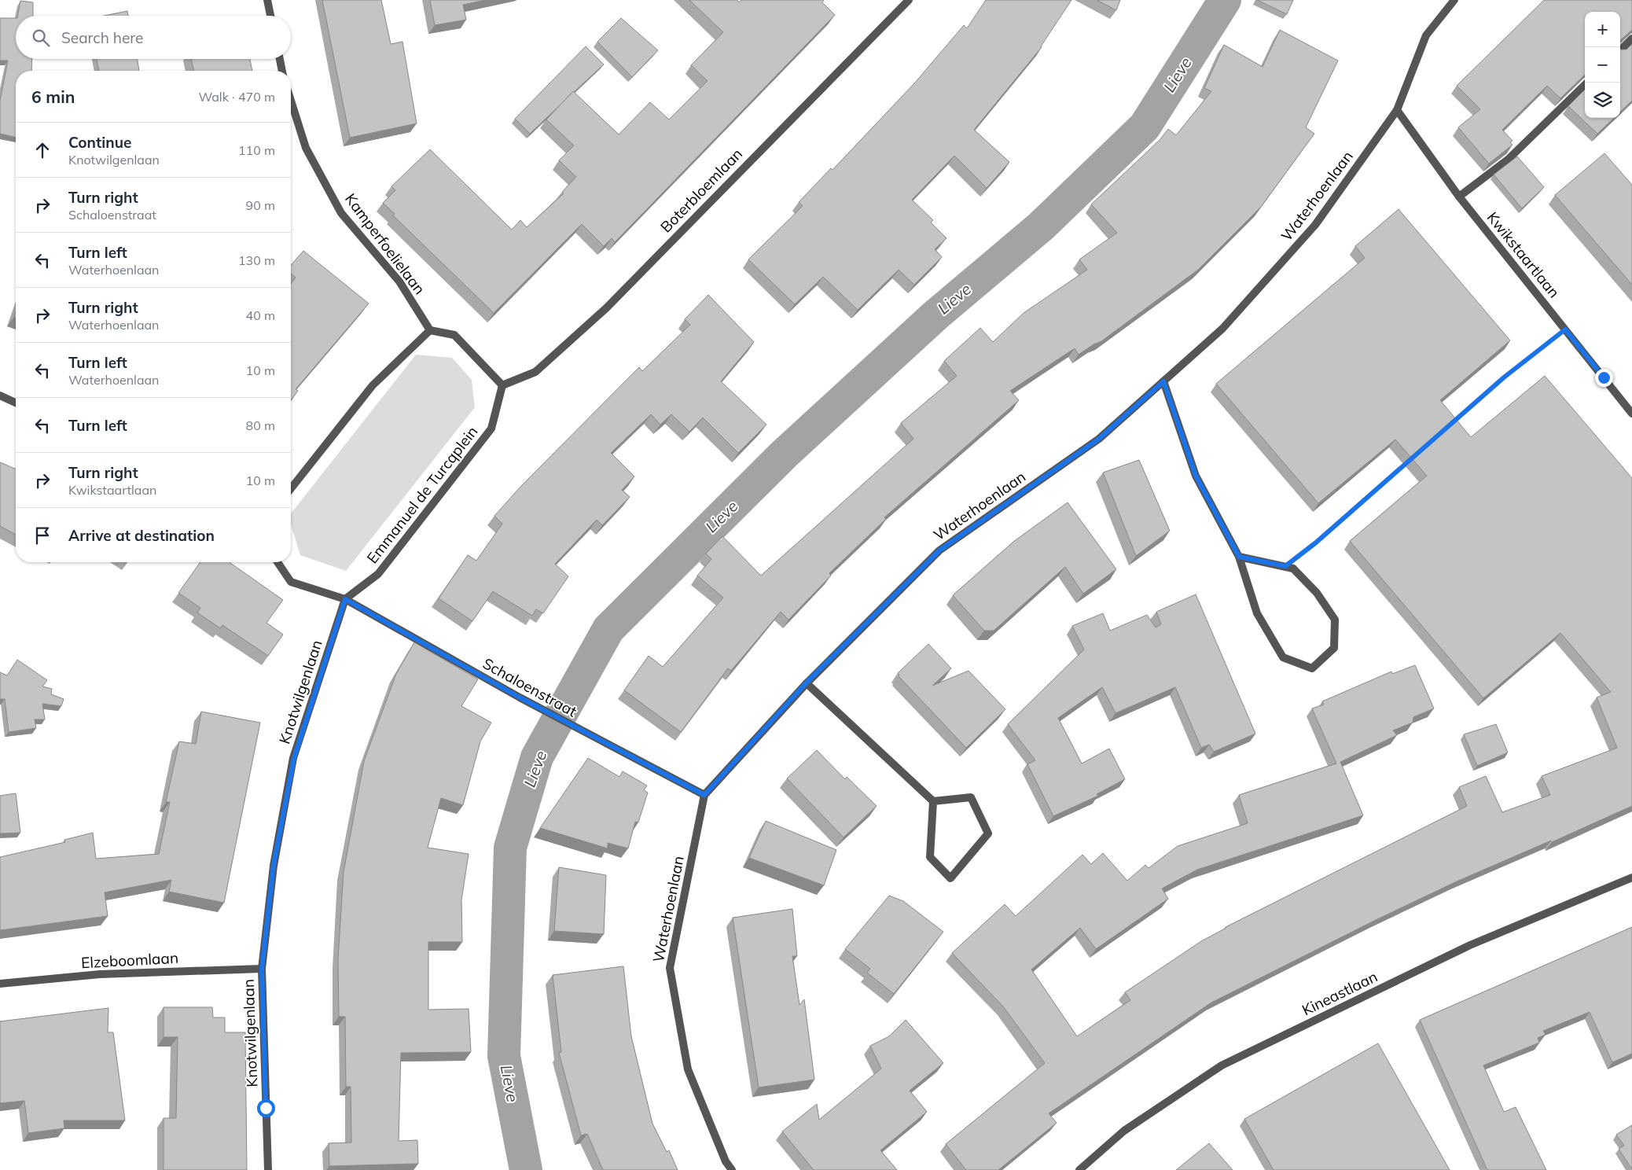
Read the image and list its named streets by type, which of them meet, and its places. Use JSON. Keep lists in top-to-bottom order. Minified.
{"streets":{"street":["Boterbloemlaan","Waterhoenlaan","Kamperfoelielaan","Kwikstaartlaan","Emmanuel de Turcqplein","Schaloenstraat","Knotwilgenlaan","Elzeboomlaan","Kineastlaan"]},"crossings":[["Boterbloemlaan","Emmanuel de Turcqplein"],["Waterhoenlaan","Kwikstaartlaan"],["Waterhoenlaan","Schaloenstraat"],["Emmanuel de Turcqplein","Schaloenstraat"],["Emmanuel de Turcqplein","Knotwilgenlaan"],["Schaloenstraat","Knotwilgenlaan"],["Knotwilgenlaan","Elzeboomlaan"]],"water":["Lieve"],"page":{"map_buttons":["+","−"],"search":"Search here","heading":["6 min","Walk · 470 m"],"list":[["Continue","Knotwilgenlaan","110 m"],["Turn right","Schaloenstraat","90 m"],["Turn left","Waterhoenlaan","130 m"],["Turn right","Waterhoenlaan","40 m"],["Turn left","Waterhoenlaan","10 m"],["Turn left","80 m"],["Turn right","Kwikstaartlaan","10 m"],"Arrive at destination"]}}
